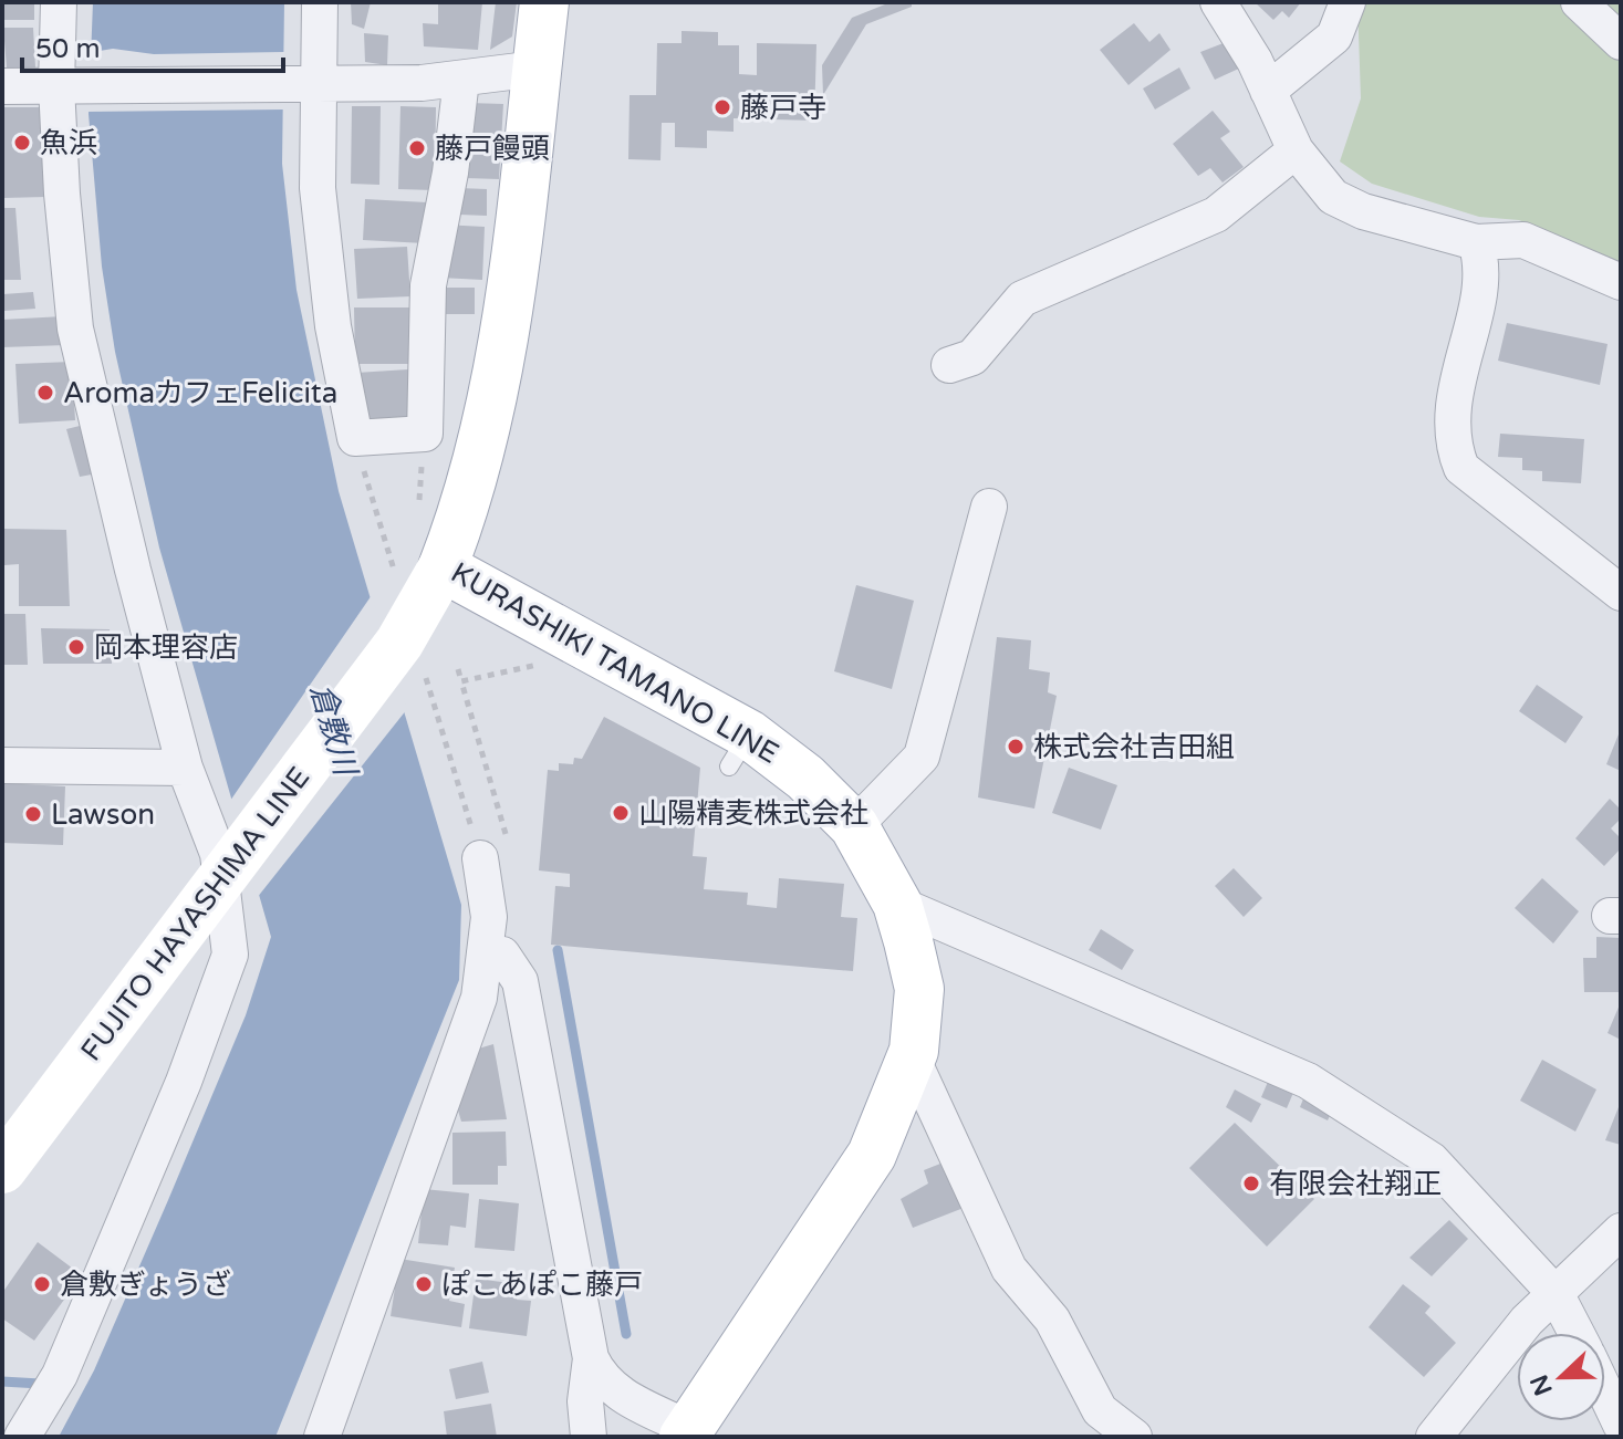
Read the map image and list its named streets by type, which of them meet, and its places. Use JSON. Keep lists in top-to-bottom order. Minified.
{"streets":{"main road":["KURASHIKI TAMANO LINE","FUJITO HAYASHIMA LINE"]},"crossings":[["KURASHIKI TAMANO LINE","FUJITO HAYASHIMA LINE"]],"water":["倉敷川"],"places":["藤戸寺","魚浜","藤戸饅頭","AromaカフェFelicita","岡本理容店","株式会社吉田組","山陽精麦株式会社","Lawson","有限会社翔正","倉敷ぎょうざ","ぽこあぽこ藤戸"],"scale_bar":"50 m","north":"left"}
